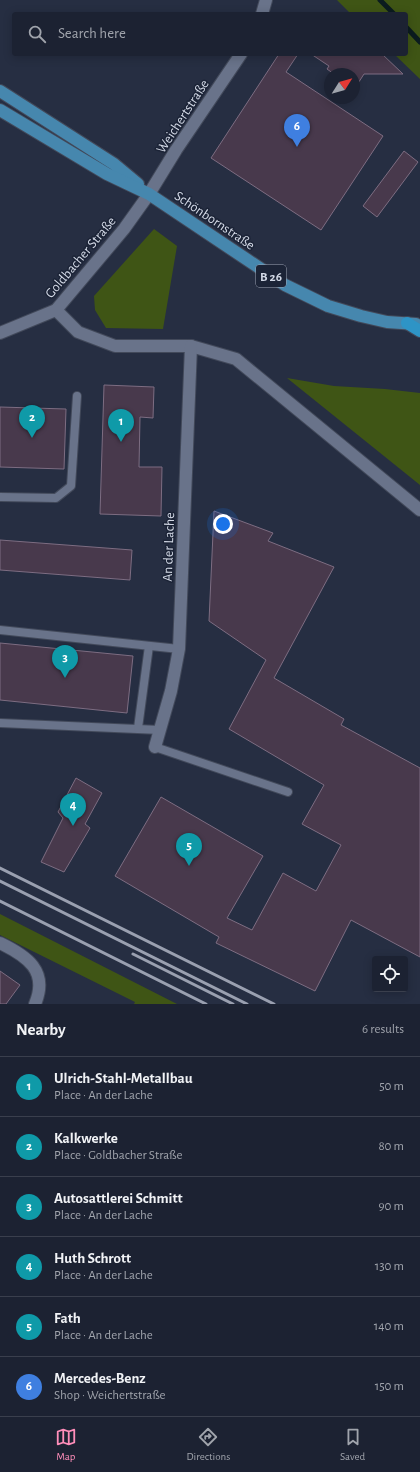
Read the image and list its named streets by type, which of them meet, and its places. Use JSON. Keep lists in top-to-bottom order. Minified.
{"streets":{"main road":["Schönbornstraße","B 26"],"street":["Weichertstraße","Goldbacher Straße","An der Lache"]},"crossings":[["Weichertstraße","Schönbornstraße"],["Weichertstraße","Goldbacher Straße"],["Schönbornstraße","Goldbacher Straße"]],"north":"top right","page":{"search":"Search here","pins":["6","2","1","3","4","5"],"heading":["Nearby","6 results"],"list":[{"mark":"1","name":"Ulrich-Stahl-Metallbau","note":"Place · An der Lache","value":"50 m"},{"mark":"2","name":"Kalkwerke","note":"Place · Goldbacher Straße","value":"80 m"},{"mark":"3","name":"Autosattlerei Schmitt","note":"Place · An der Lache","value":"90 m"},{"mark":"4","name":"Huth Schrott","note":"Place · An der Lache","value":"130 m"},{"mark":"5","name":"Fath","note":"Place · An der Lache","value":"140 m"},{"mark":"6","name":"Mercedes-Benz","note":"Shop · Weichertstraße","value":"150 m"}],"nav":["Map","Directions","Saved"]}}
